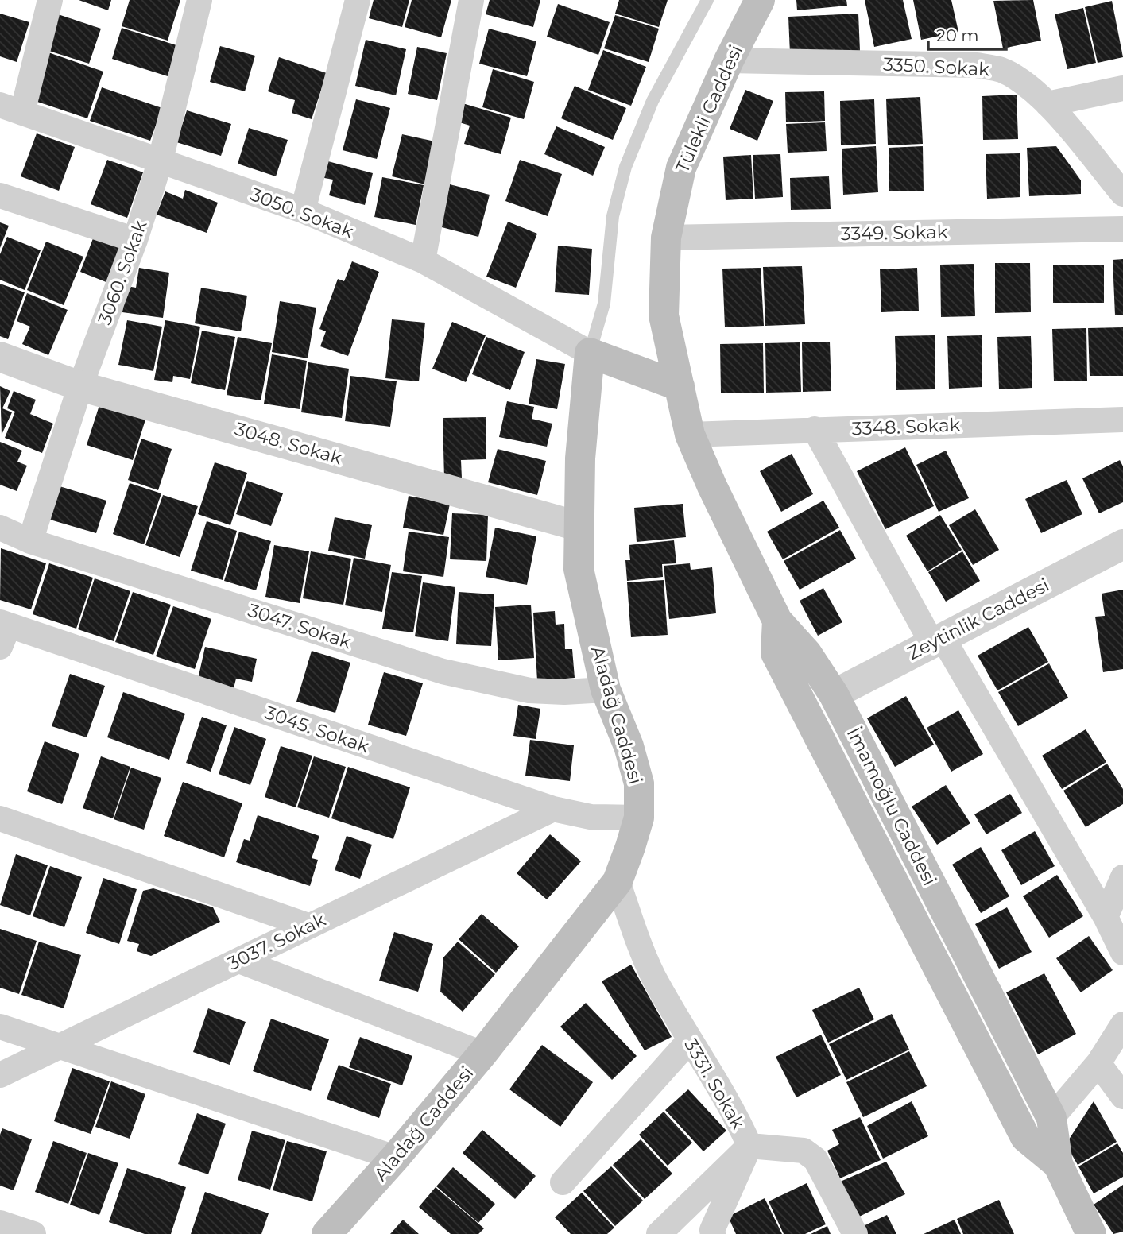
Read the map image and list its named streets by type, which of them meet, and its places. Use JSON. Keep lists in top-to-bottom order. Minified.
{"streets":{"main road":["Tülekli Caddesi","Aladağ Caddesi","İmamoğlu Caddesi"],"street":["3350. Sokak","3050. Sokak","3349. Sokak","3060. Sokak","3348. Sokak","3048. Sokak","Zeytinlik Caddesi","3047. Sokak","3045. Sokak","3037. Sokak","3331. Sokak"]},"crossings":[["3350. Sokak","Tülekli Caddesi"],["Tülekli Caddesi","3349. Sokak"],["Tülekli Caddesi","İmamoğlu Caddesi"],["3050. Sokak","3060. Sokak"],["3050. Sokak","Aladağ Caddesi"],["3060. Sokak","3048. Sokak"],["3060. Sokak","3047. Sokak"],["3348. Sokak","İmamoğlu Caddesi"],["3048. Sokak","Aladağ Caddesi"],["Zeytinlik Caddesi","İmamoğlu Caddesi"],["3047. Sokak","Aladağ Caddesi"],["Aladağ Caddesi","3045. Sokak"],["Aladağ Caddesi","3331. Sokak"],["3045. Sokak","3037. Sokak"]],"scale_bar":"20 m"}
